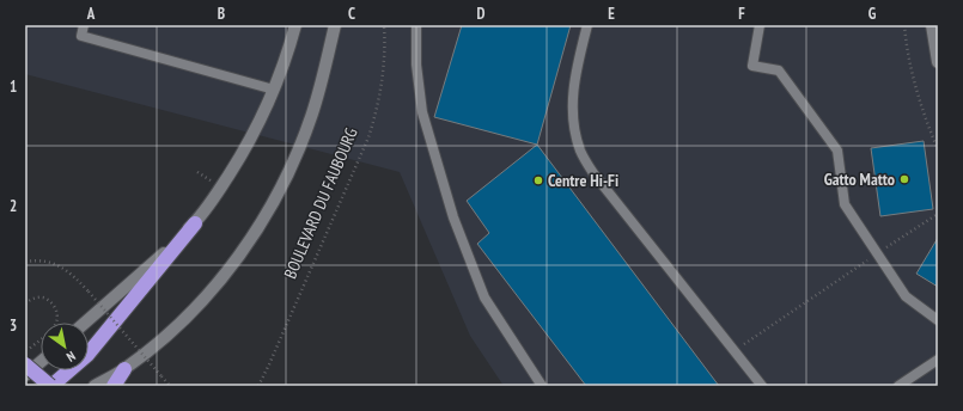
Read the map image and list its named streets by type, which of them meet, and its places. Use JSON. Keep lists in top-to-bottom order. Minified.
{"streets":{"path":["BOULEVARD DU FAUBOURG"]},"places":["Gatto Matto","Centre Hi-Fi"],"north":"bottom right","grid":{"columns":["A","B","C","D","E","F","G"],"rows":["1","2","3"]}}
